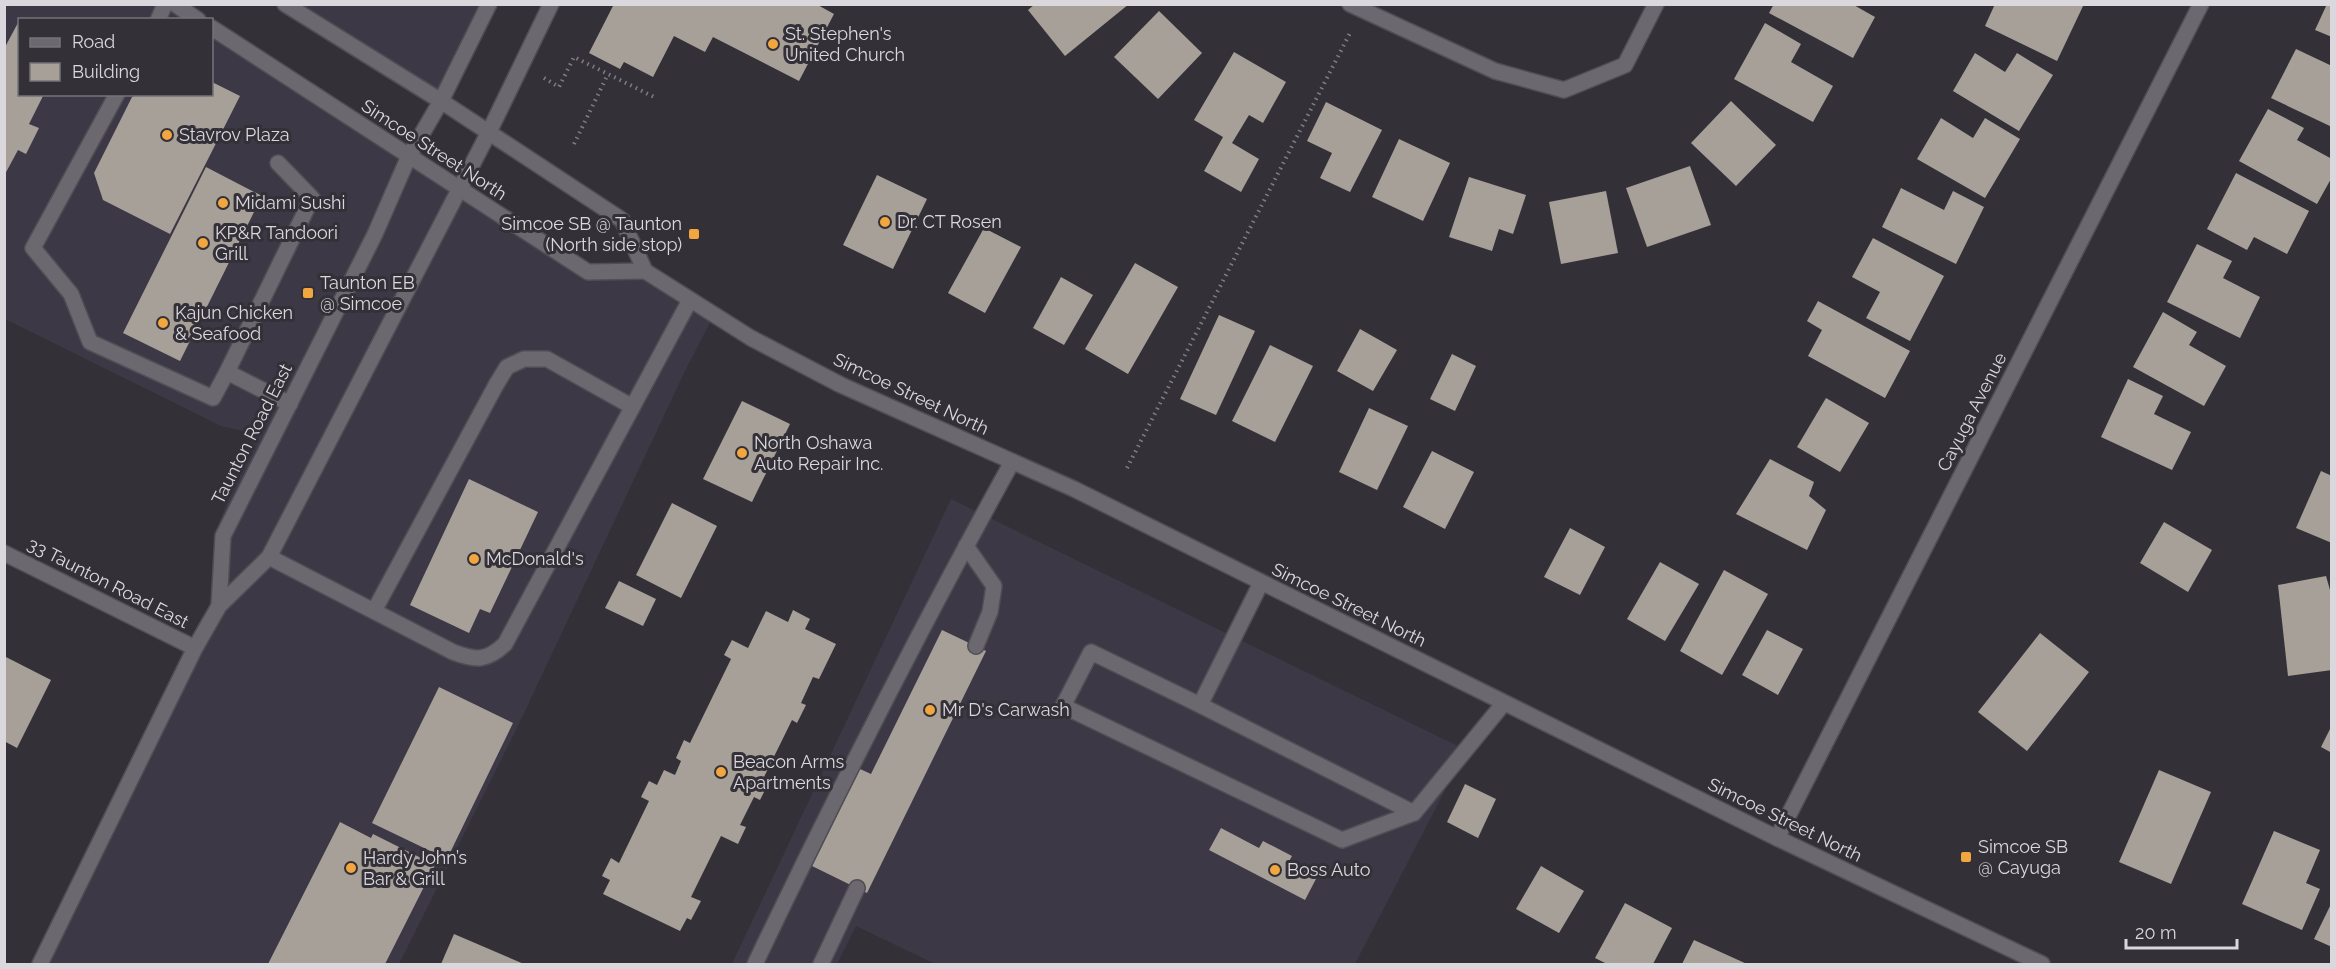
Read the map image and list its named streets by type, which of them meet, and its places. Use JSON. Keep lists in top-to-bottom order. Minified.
{"streets":{"main road":["Simcoe Street North","Cayuga Avenue","Taunton Road East","33 Taunton Road East"]},"crossings":[["Simcoe Street North","Cayuga Avenue"],["Simcoe Street North","Taunton Road East"],["Taunton Road East","33 Taunton Road East"]],"places":{"other":["St. Stephen's United Church","Stavrov Plaza","Midami Sushi","Dr. CT Rosen","KP&R Tandoori Grill","Kajun Chicken & Seafood","North Oshawa Auto Repair Inc.","McDonald's","Mr D's Carwash","Beacon Arms Apartments","Hardy John’s Bar & Grill","Boss Auto"],"transit":["Simcoe SB @ Taunton (North side stop)","Taunton EB @ Simcoe","Simcoe SB @ Cayuga"]},"legend":["Road","Building"],"scale_bar":"20 m"}
